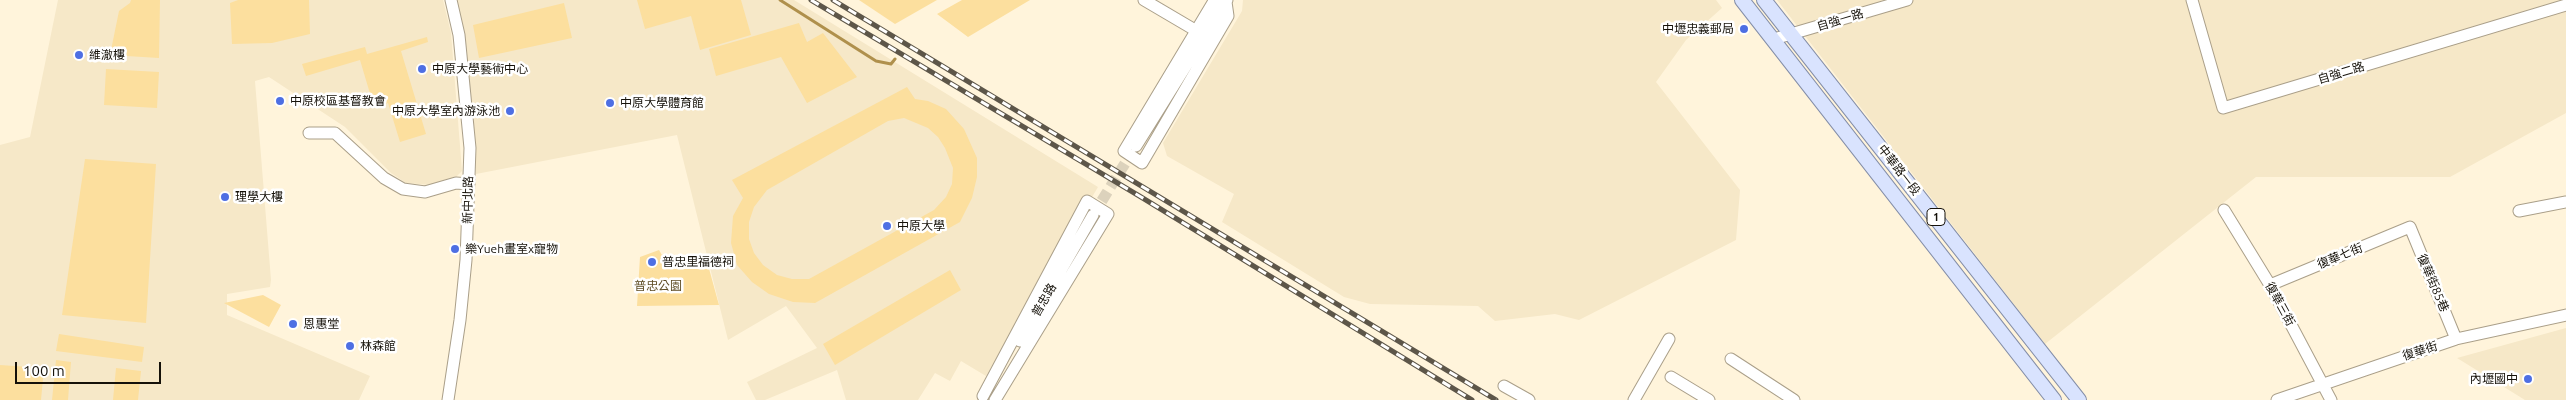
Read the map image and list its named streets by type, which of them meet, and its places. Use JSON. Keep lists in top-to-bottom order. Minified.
{"streets":{"main road":["中華路一段","1"],"street":["自強一路","自強二路","新中北路","復華七街","復華街85巷","普忠路","復華三街","復華街"]},"crossings":[["自強一路","中華路一段"],["自強一路","1"],["中華路一段","1"],["復華七街","復華街85巷"],["復華七街","復華三街"],["復華街85巷","復華街"],["復華三街","復華街"]],"parks":["普忠公園"],"places":["中壢忠義郵局","維澈樓","中原大學藝術中心","中原校區基督教會","中原大學體育館","中原大學室內游泳池","理學大樓","中原大學","樂Yueh畫室x寵物","普忠里福德祠","恩惠堂","林森館","內壢國中"],"scale_bar":"100 m"}
